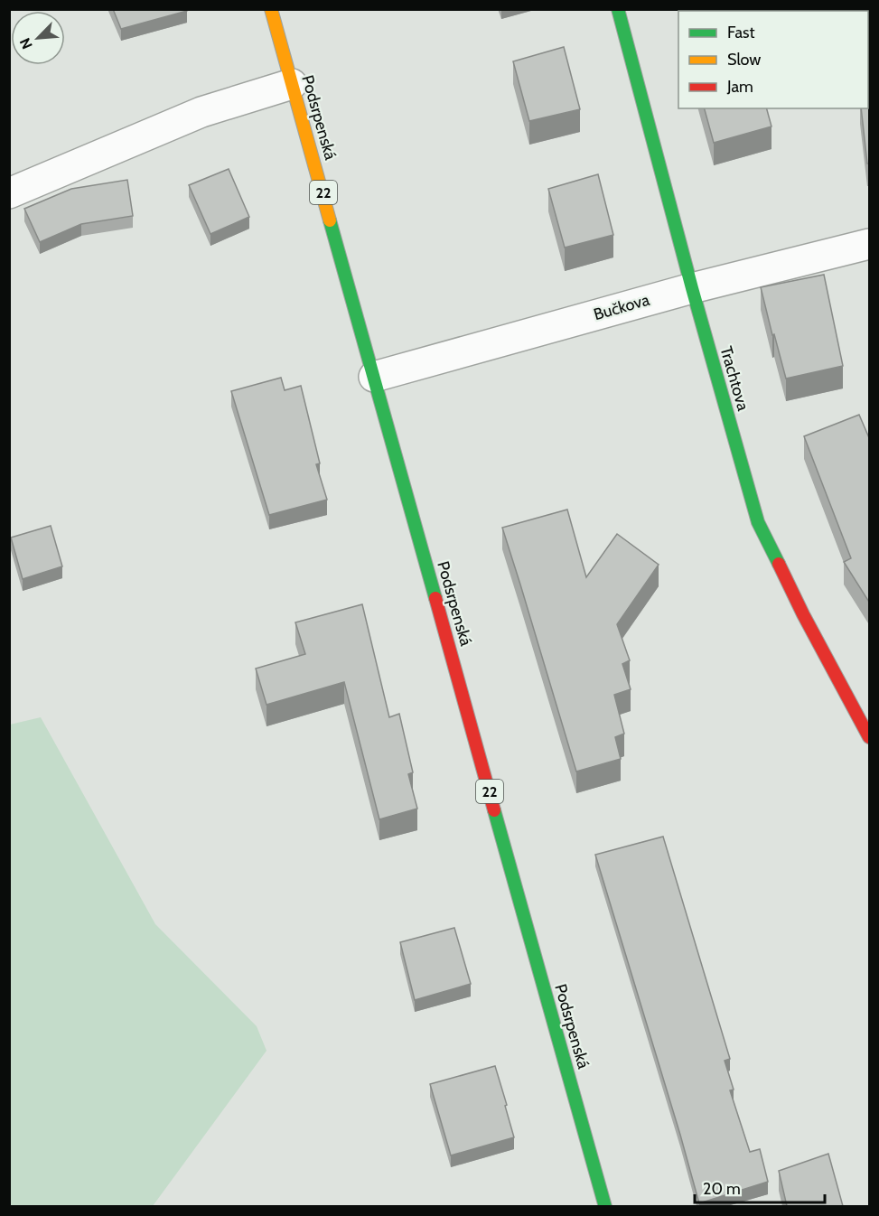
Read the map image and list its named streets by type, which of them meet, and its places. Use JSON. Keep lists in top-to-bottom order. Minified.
{"streets":{"main road":["Podsrpenská","22","Trachtova"],"street":["Bučkova"]},"crossings":[["Podsrpenská","Bučkova"],["Bučkova","Trachtova"]],"legend":["Fast","Slow","Jam"],"scale_bar":"20 m","north":"bottom left"}
